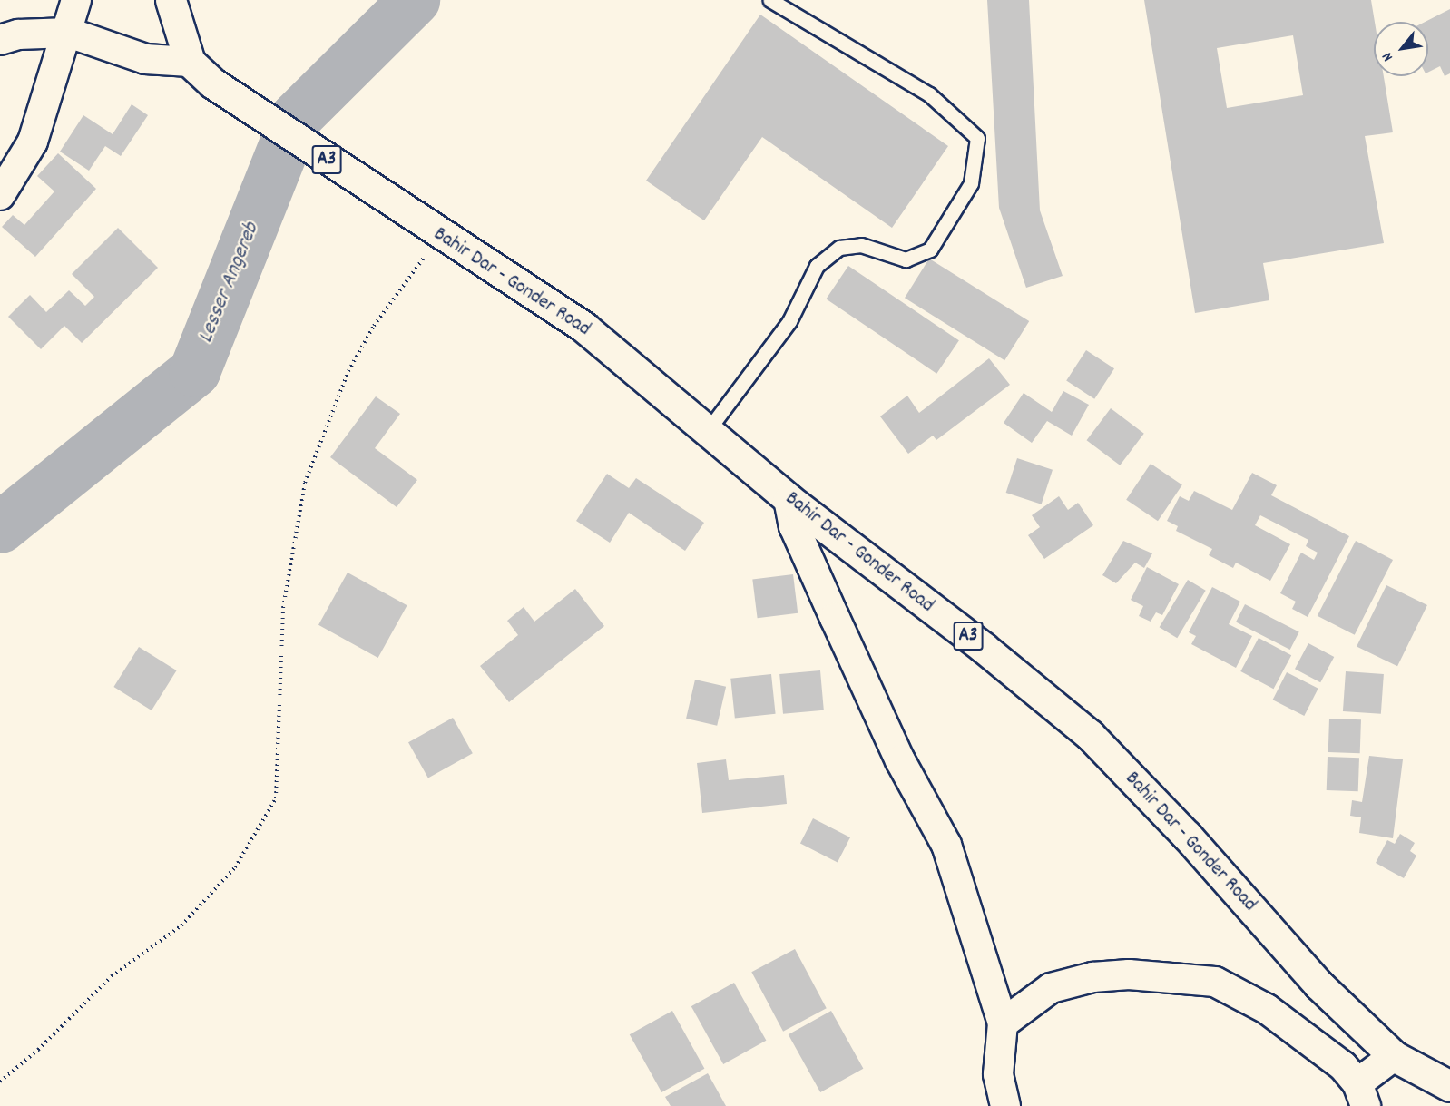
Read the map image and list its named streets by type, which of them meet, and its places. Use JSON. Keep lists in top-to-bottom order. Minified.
{"streets":{"highway":["A3","Bahir Dar - Gonder Road"]},"water":["Lesser Angereb"],"north":"bottom left"}
